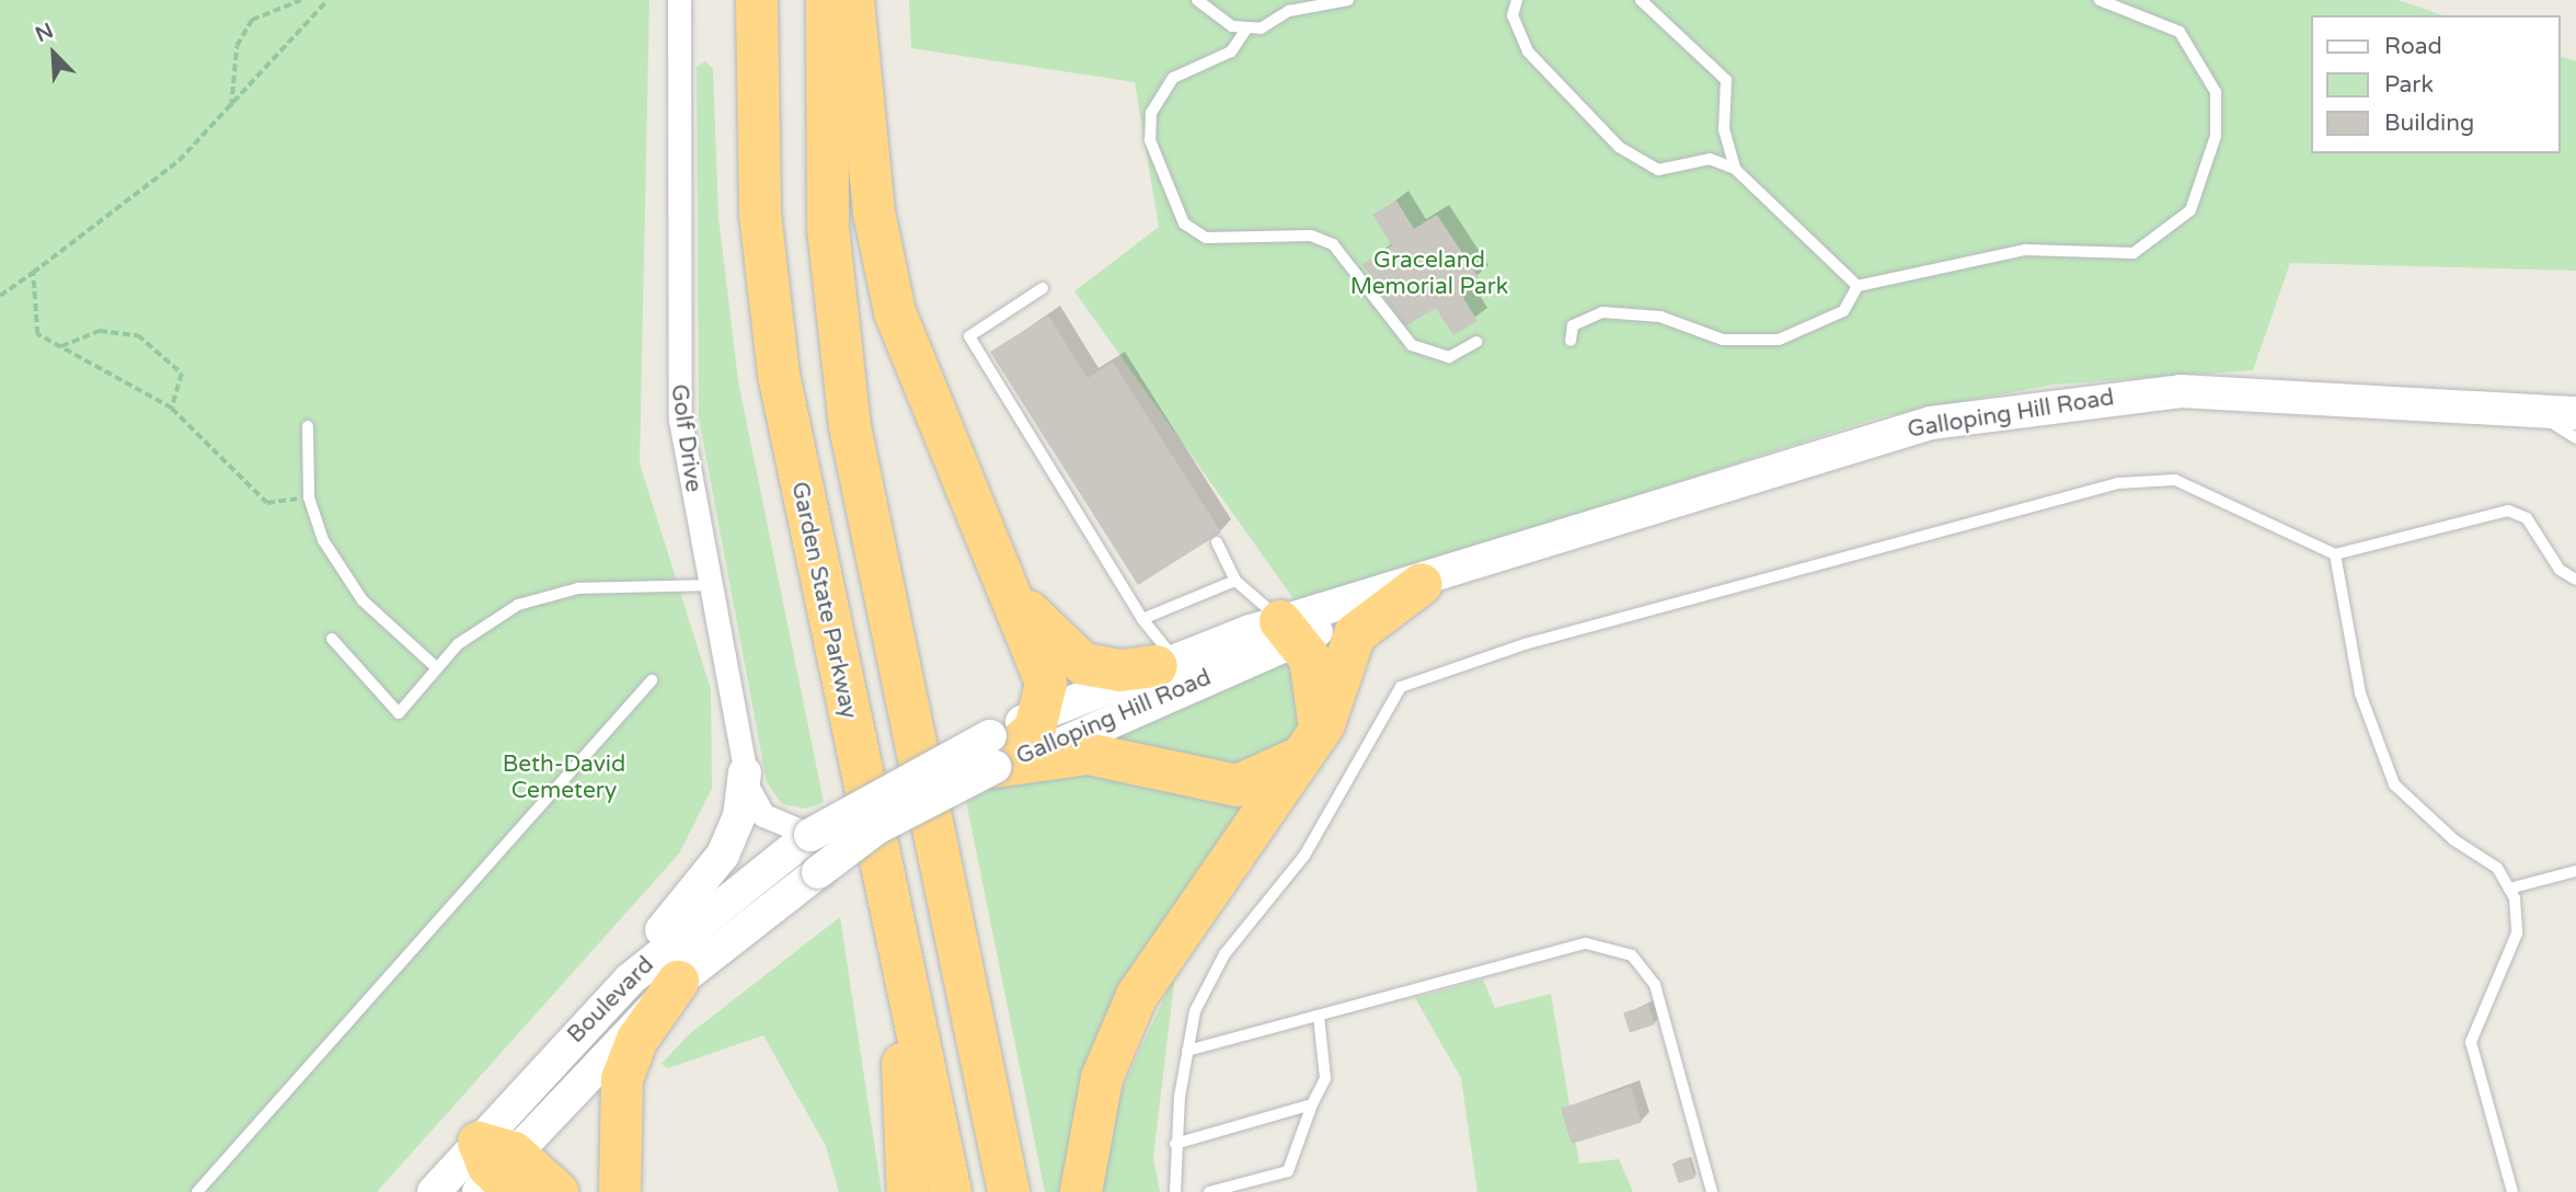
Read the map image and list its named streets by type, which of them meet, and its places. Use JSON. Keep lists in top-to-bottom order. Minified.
{"streets":{"highway":["Garden State Parkway"],"main road":["Galloping Hill Road","Boulevard"],"street":["Golf Drive"]},"crossings":[["Galloping Hill Road","Golf Drive"],["Galloping Hill Road","Boulevard"],["Golf Drive","Boulevard"]],"parks":["Graceland Memorial Park","Beth-David Cemetery"],"legend":["Road","Park","Building"],"north":"top left"}
